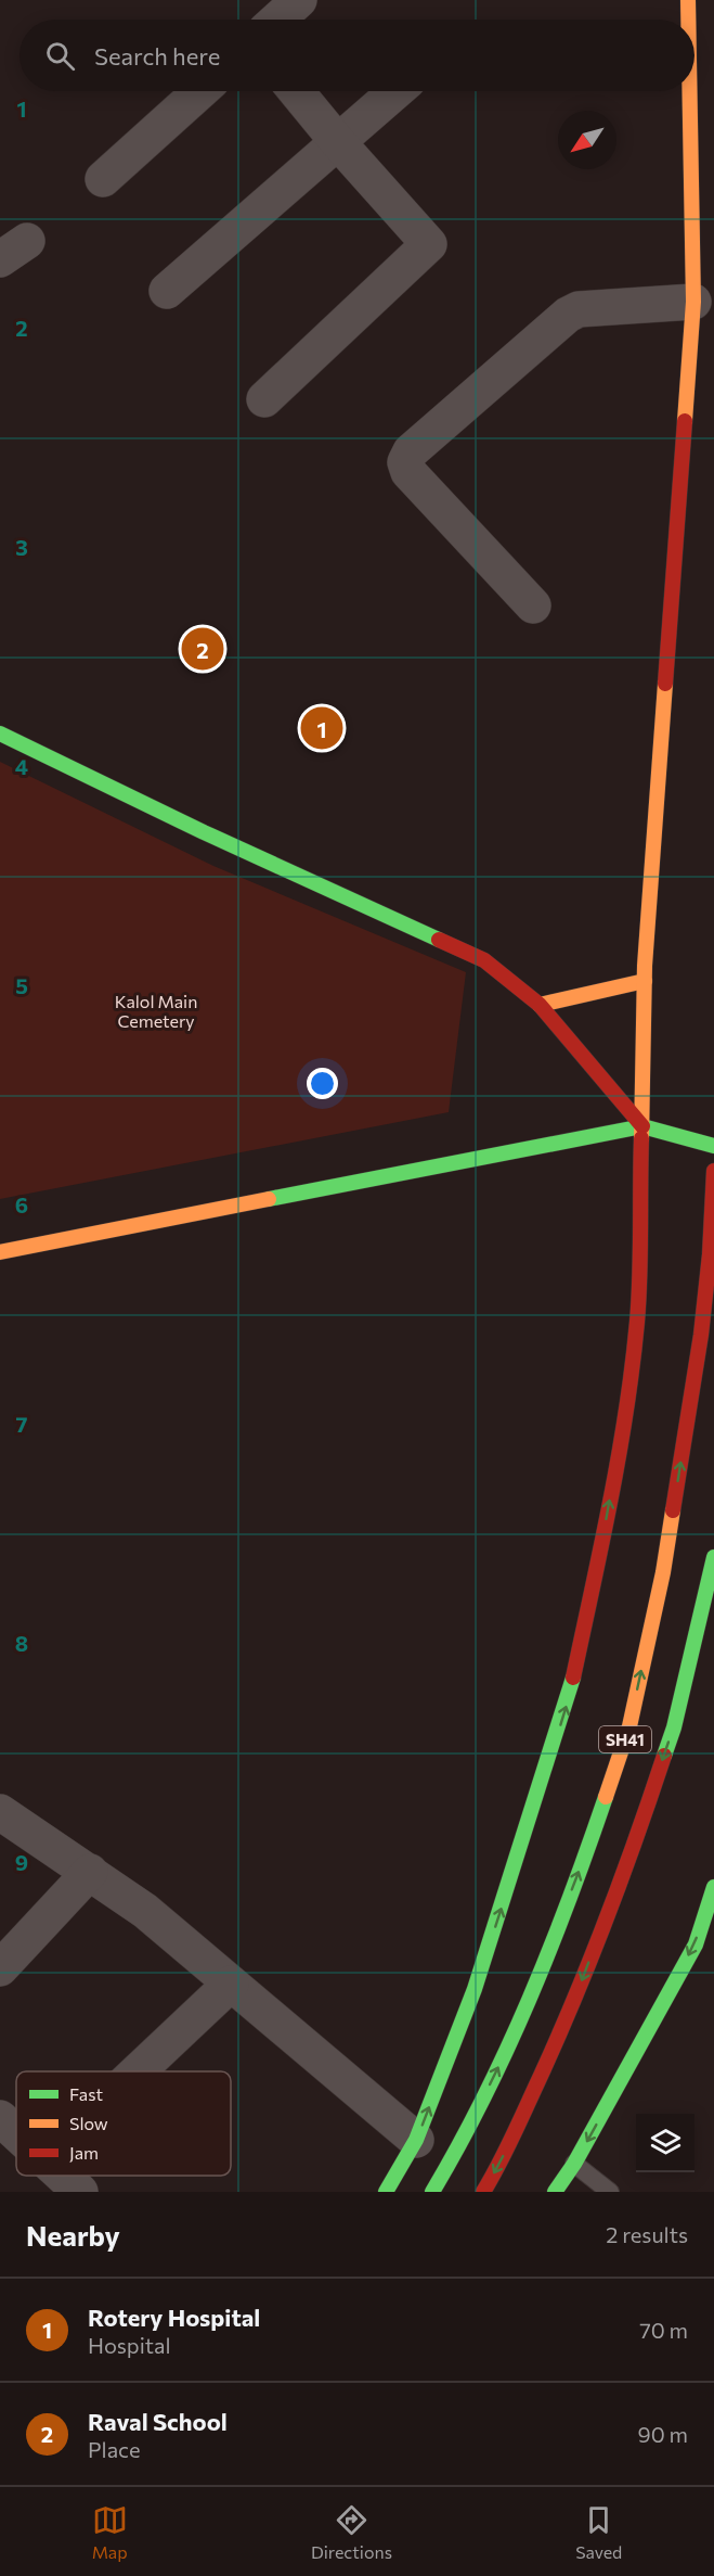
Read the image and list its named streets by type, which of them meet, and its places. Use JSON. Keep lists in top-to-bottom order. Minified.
{"streets":{"street":["SH41"]},"parks":["Kalol Main Cemetery"],"legend":["Fast","Slow","Jam"],"north":"bottom left","page":{"search":"Search here","pins":["2","1"],"heading":["Nearby","2 results"],"list":[{"mark":"1","name":"Rotery Hospital","note":"Hospital","value":"70 m"},{"mark":"2","name":"Raval School","note":"Place","value":"90 m"}],"nav":["Map","Directions","Saved"]},"grid":{"rows":["1","2","3","4","5","6","7","8","9"]}}
